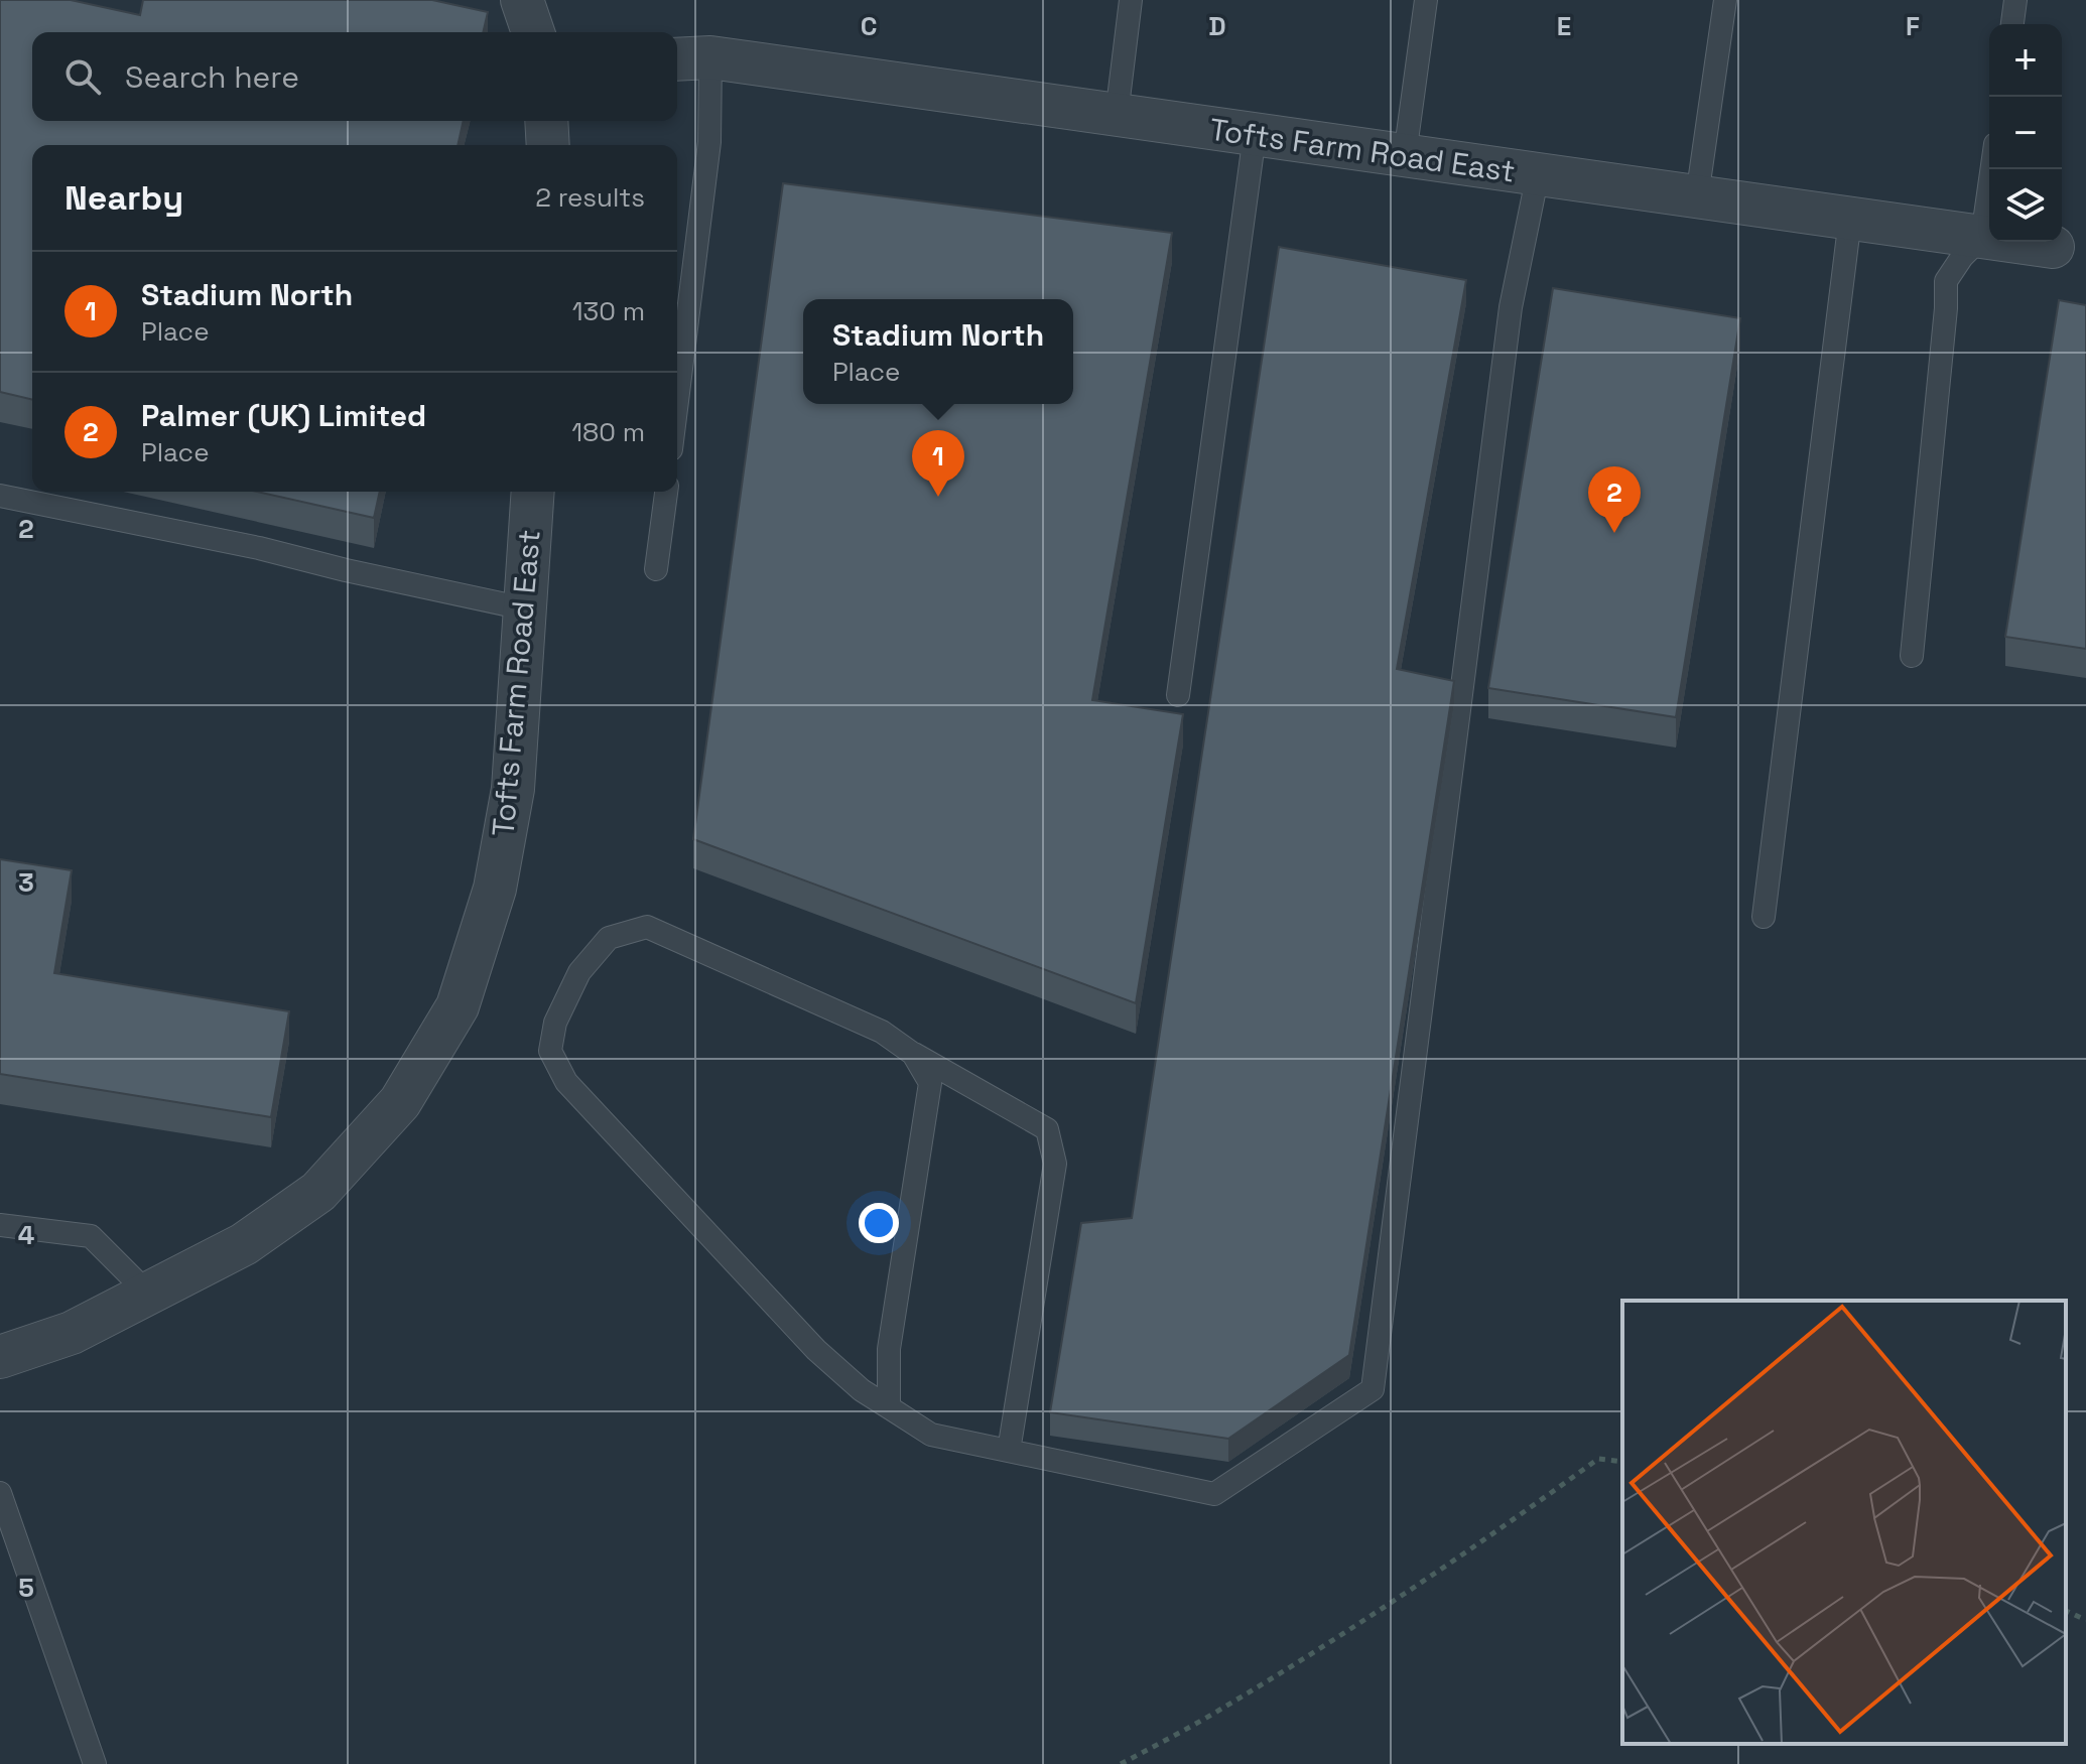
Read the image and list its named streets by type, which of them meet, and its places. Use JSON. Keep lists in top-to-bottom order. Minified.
{"streets":{"street":["Tofts Farm Road East"]},"page":{"map_buttons":["+","−"],"search":"Search here","heading":["Nearby","2 results"],"list":[{"mark":"1","name":"Stadium North","note":"Place","value":"130 m"},{"mark":"2","name":"Palmer (UK) Limited","note":"Place","value":"180 m"}],"popup":["Stadium North","Place"],"pins":["1","2"]},"grid":{"columns":["C","D","E","F"],"rows":["2","3","4","5"]}}
